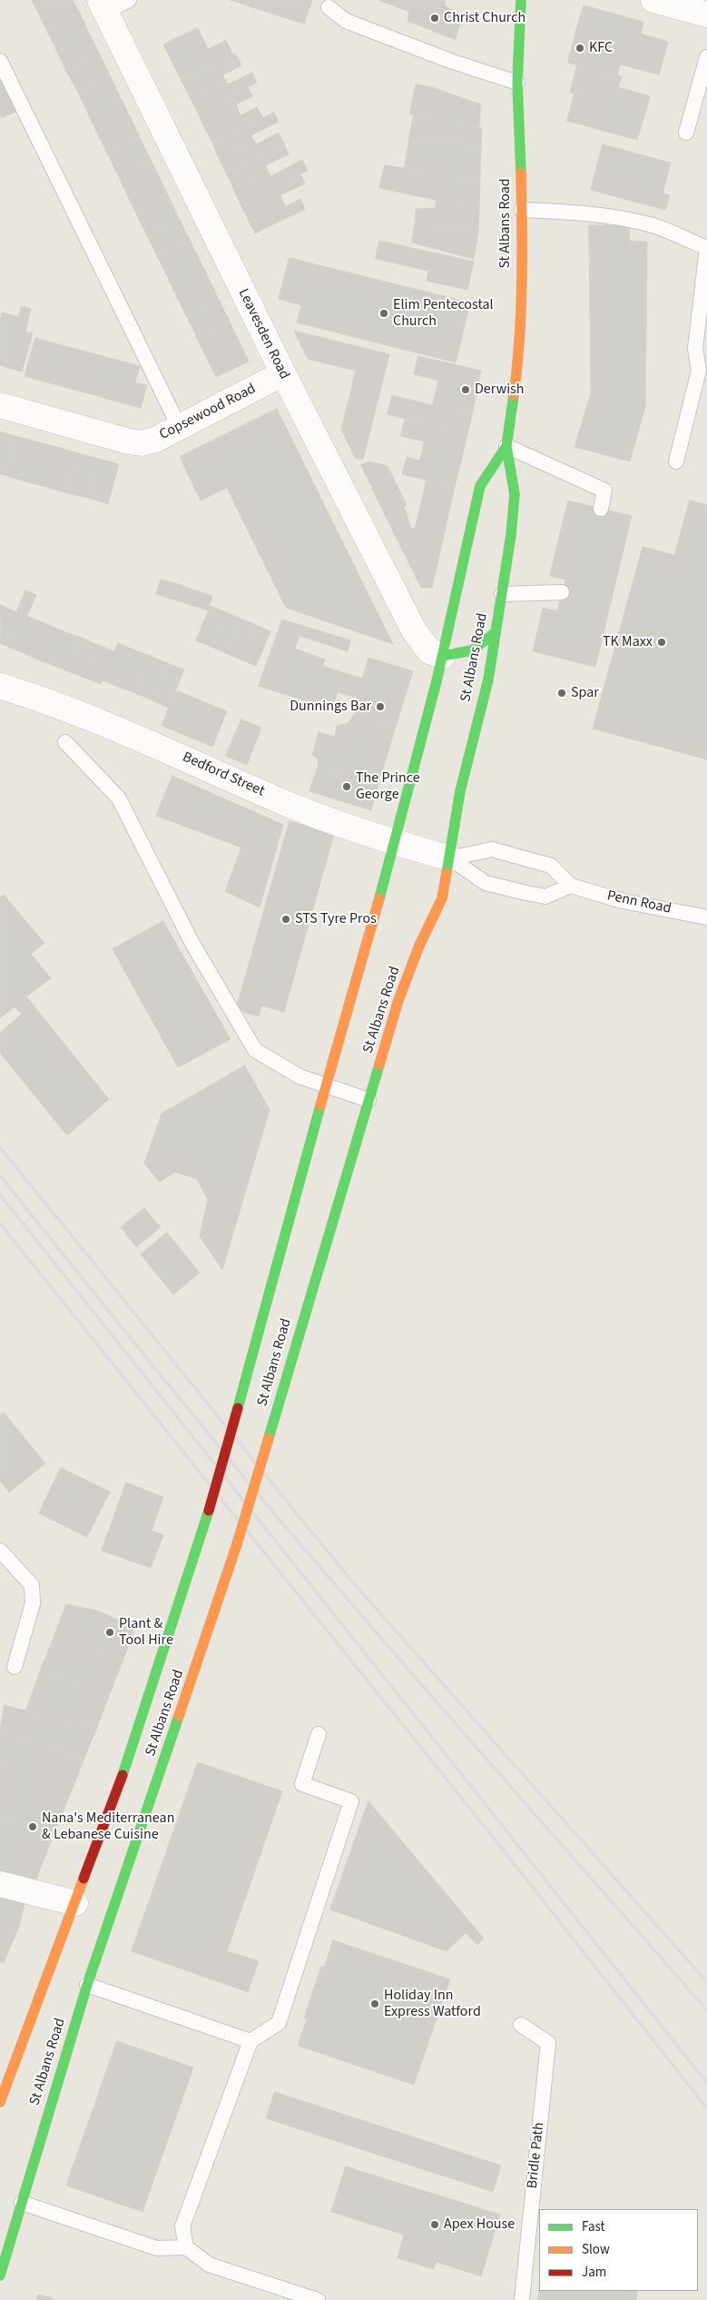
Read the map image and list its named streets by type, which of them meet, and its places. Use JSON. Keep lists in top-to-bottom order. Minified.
{"streets":{"main road":["St Albans Road"],"street":["Leavesden Road","Copsewood Road","Bedford Street"],"lane":["Penn Road","Bridle Path"]},"crossings":[["St Albans Road","Leavesden Road"],["St Albans Road","Bedford Street"],["St Albans Road","Penn Road"],["Leavesden Road","Copsewood Road"],["Bedford Street","Penn Road"]],"places":["Christ Church","KFC","Elim Pentecostal Church","Derwish","TK Maxx","Spar","Dunnings Bar","The Prince George","STS Tyre Pros","Plant & Tool Hire","Nana's Mediterranean & Lebanese Cuisine","Holiday Inn Express Watford","Apex House"],"legend":["Fast","Slow","Jam"]}
